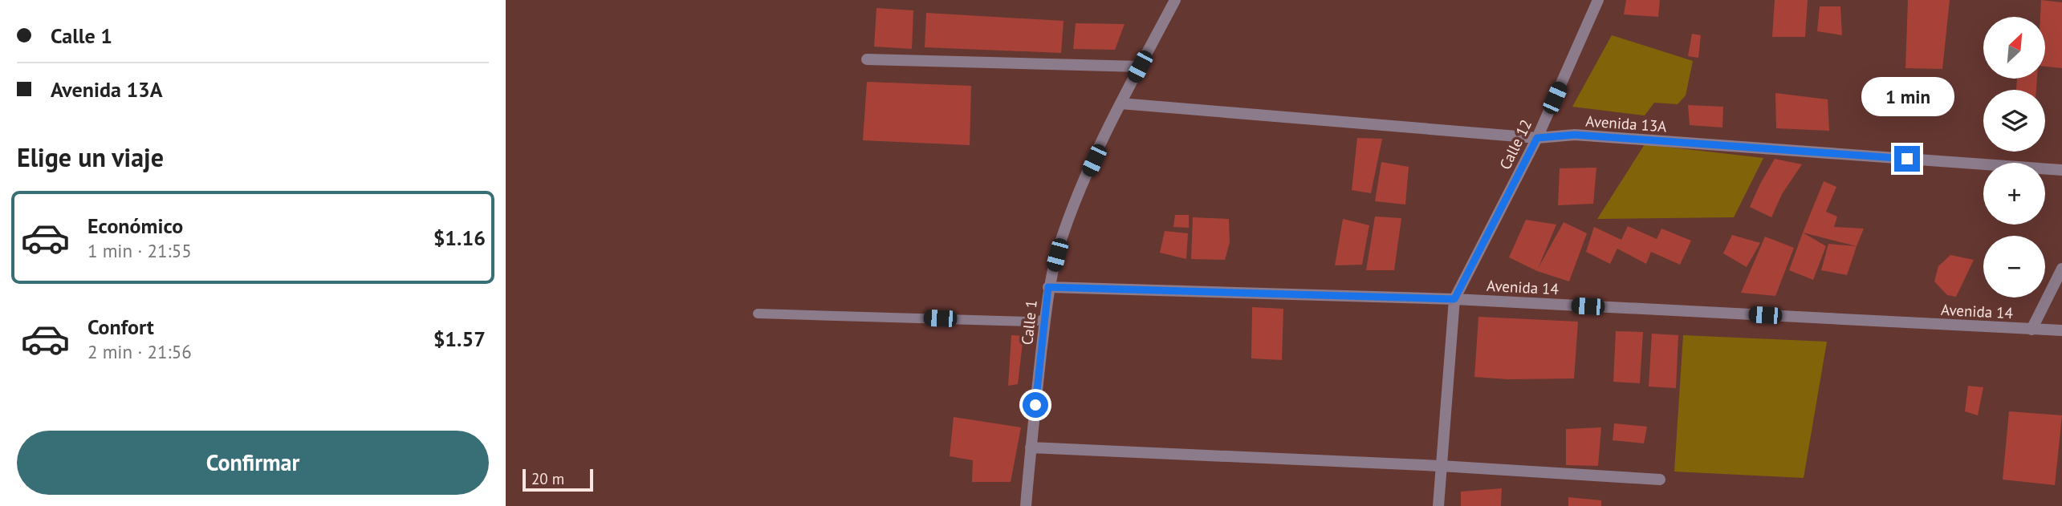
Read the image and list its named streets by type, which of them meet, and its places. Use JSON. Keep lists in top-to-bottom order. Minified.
{"streets":{"street":["Avenida 13A","Calle 12","Avenida 14","Calle 1"]},"crossings":[["Avenida 13A","Calle 12"],["Avenida 13A","Calle 1"],["Calle 12","Avenida 14"],["Avenida 14","Calle 1"]],"scale_bar":"20 m","north":"top right","page":{"banner":["Calle 1","Avenida 13A"],"map_buttons":["+","−"],"bubble":"1 min","heading":"Elige un viaje","list":[{"name":"Económico","note":"1 min · 21:55","value":"$1.16"},{"name":"Confort","note":"2 min · 21:56","value":"$1.57"}],"buttons":"Confirmar","scale":"20 m"}}
